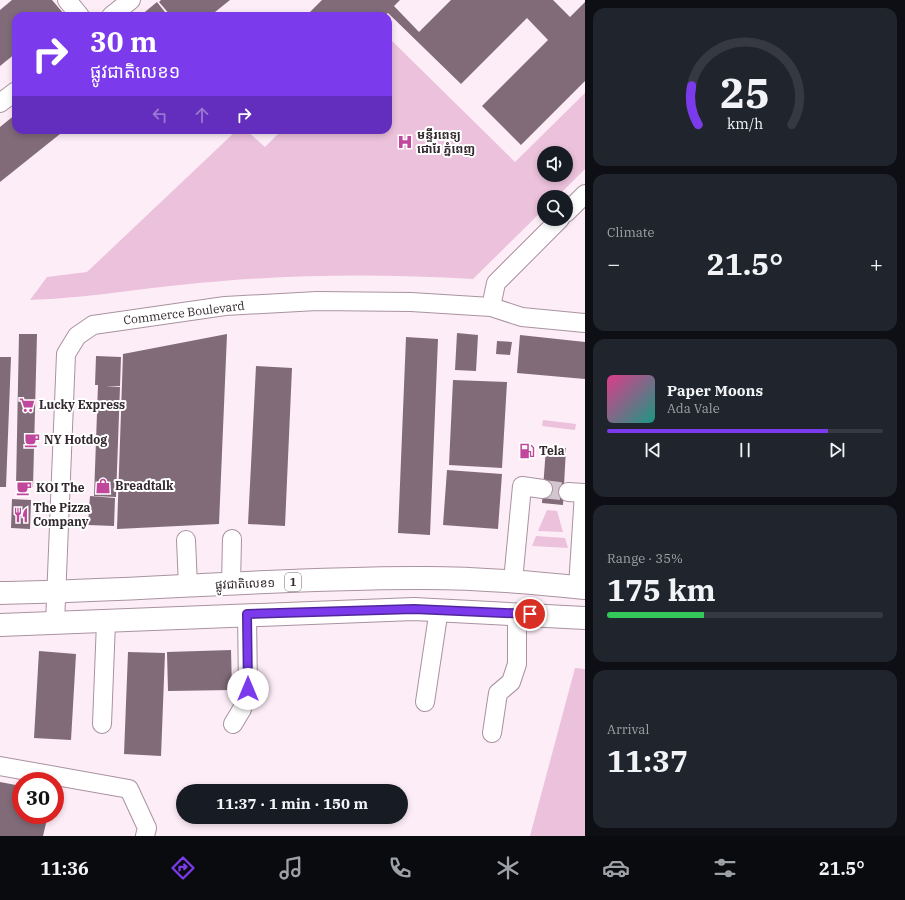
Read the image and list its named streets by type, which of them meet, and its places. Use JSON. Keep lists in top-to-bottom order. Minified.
{"streets":{"highway":["1","ផ្លូវជាតិលេខ១"],"street":["Commerce Boulevard"]},"crossings":[["Commerce Boulevard","ផ្លូវជាតិលេខ១"]],"places":{"hospital":["មន្ទីរពេទ្យ ជោរែ ភ្នំពេញ"],"supermarket":["Lucky Express"],"cafe":["NY Hotdog","KOI The"],"fuel station":["Tela"],"shop":["Breadtalk"],"restaurant":["The Pizza Company"]},"page":{"turn":["30 m","ផ្លូវជាតិលេខ១"],"tile":["Climate",["Range · 35%","175 km"],["Arrival","11:37"]],"heat":["−","21.5°","+"],"song":["Paper Moons","Ada Vale"],"limit":"30","trip":"11:37 · 1 min · 150 m","tabs":["11:36","21.5°"],"gauge":["25","km/h"]}}
